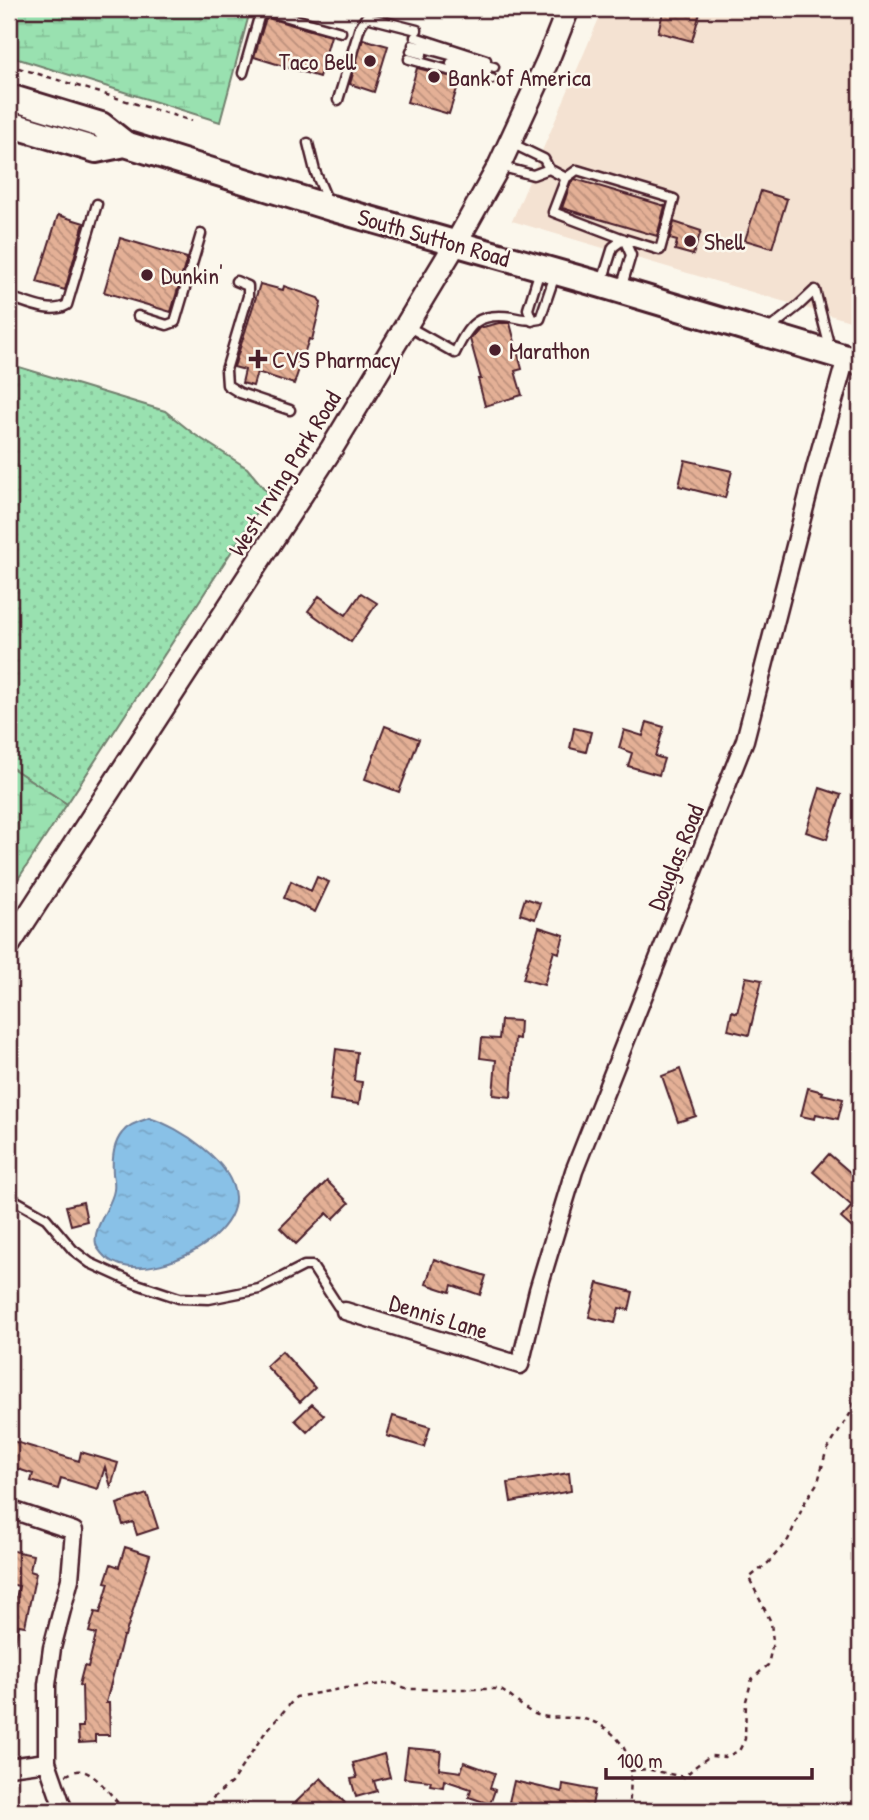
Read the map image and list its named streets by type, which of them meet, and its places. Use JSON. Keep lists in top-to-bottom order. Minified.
{"streets":{"main road":["South Sutton Road","West Irving Park Road"],"street":["Douglas Road","Dennis Lane"]},"crossings":[["South Sutton Road","West Irving Park Road"],["South Sutton Road","Douglas Road"],["Douglas Road","Dennis Lane"]],"places":{"other":["Taco Bell","Bank of America","Shell","Dunkin'","Marathon"],"health":["CVS Pharmacy"]},"scale_bar":"100 m"}
